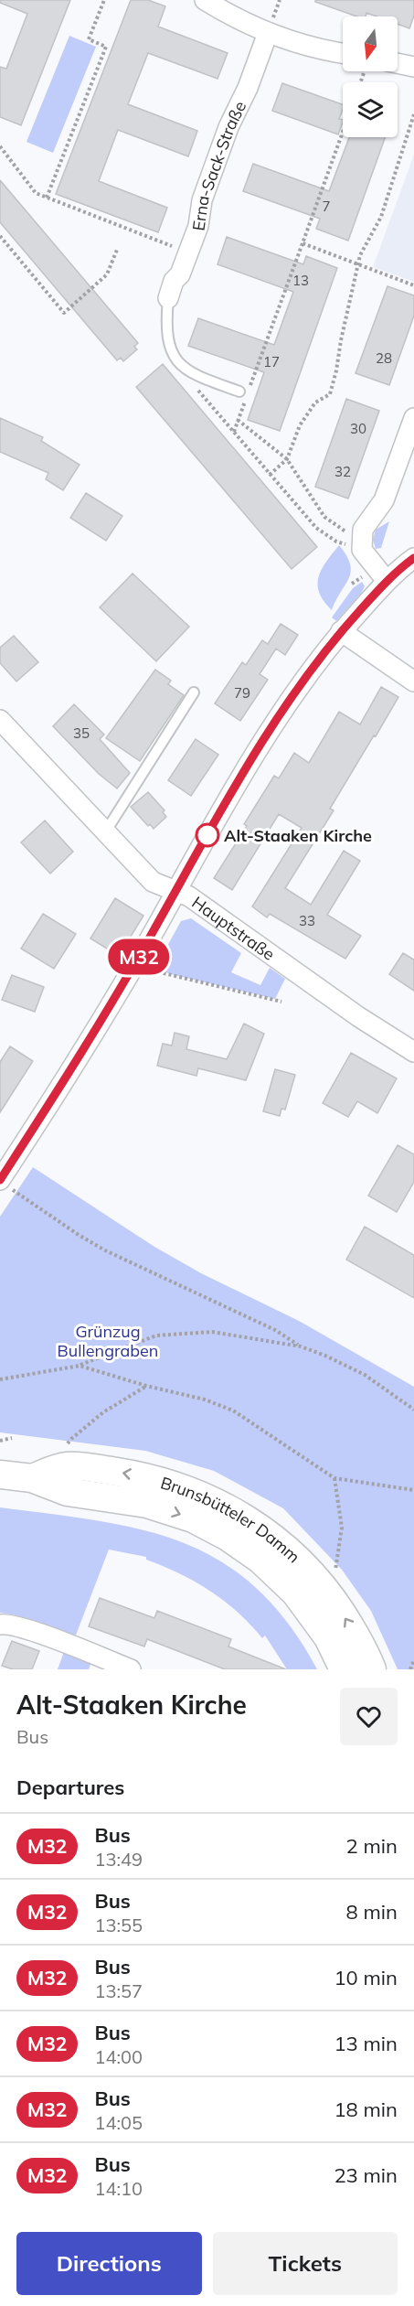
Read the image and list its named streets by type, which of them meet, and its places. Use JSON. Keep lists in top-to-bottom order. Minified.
{"streets":{"main road":["Brunsbütteler Damm"],"street":["Erna-Sack-Straße","Hauptstraße"]},"parks":["Grünzug Bullengraben"],"places":["Alt-Staaken Kirche"],"lines":["bus line M32"],"house_numbers":["7","13","28","17","30","32","79","35","33"],"north":"bottom","page":{"on_map":"M32","heading":[["Alt-Staaken Kirche","Bus"],"Departures"],"list":[{"mark":"M32","name":"Bus","note":"13:49","value":"2 min"},{"mark":"M32","name":"Bus","note":"13:55","value":"8 min"},{"mark":"M32","name":"Bus","note":"13:57","value":"10 min"},{"mark":"M32","name":"Bus","note":"14:00","value":"13 min"},{"mark":"M32","name":"Bus","note":"14:05","value":"18 min"},{"mark":"M32","name":"Bus","note":"14:10","value":"23 min"}],"buttons":["Directions","Tickets"]}}
